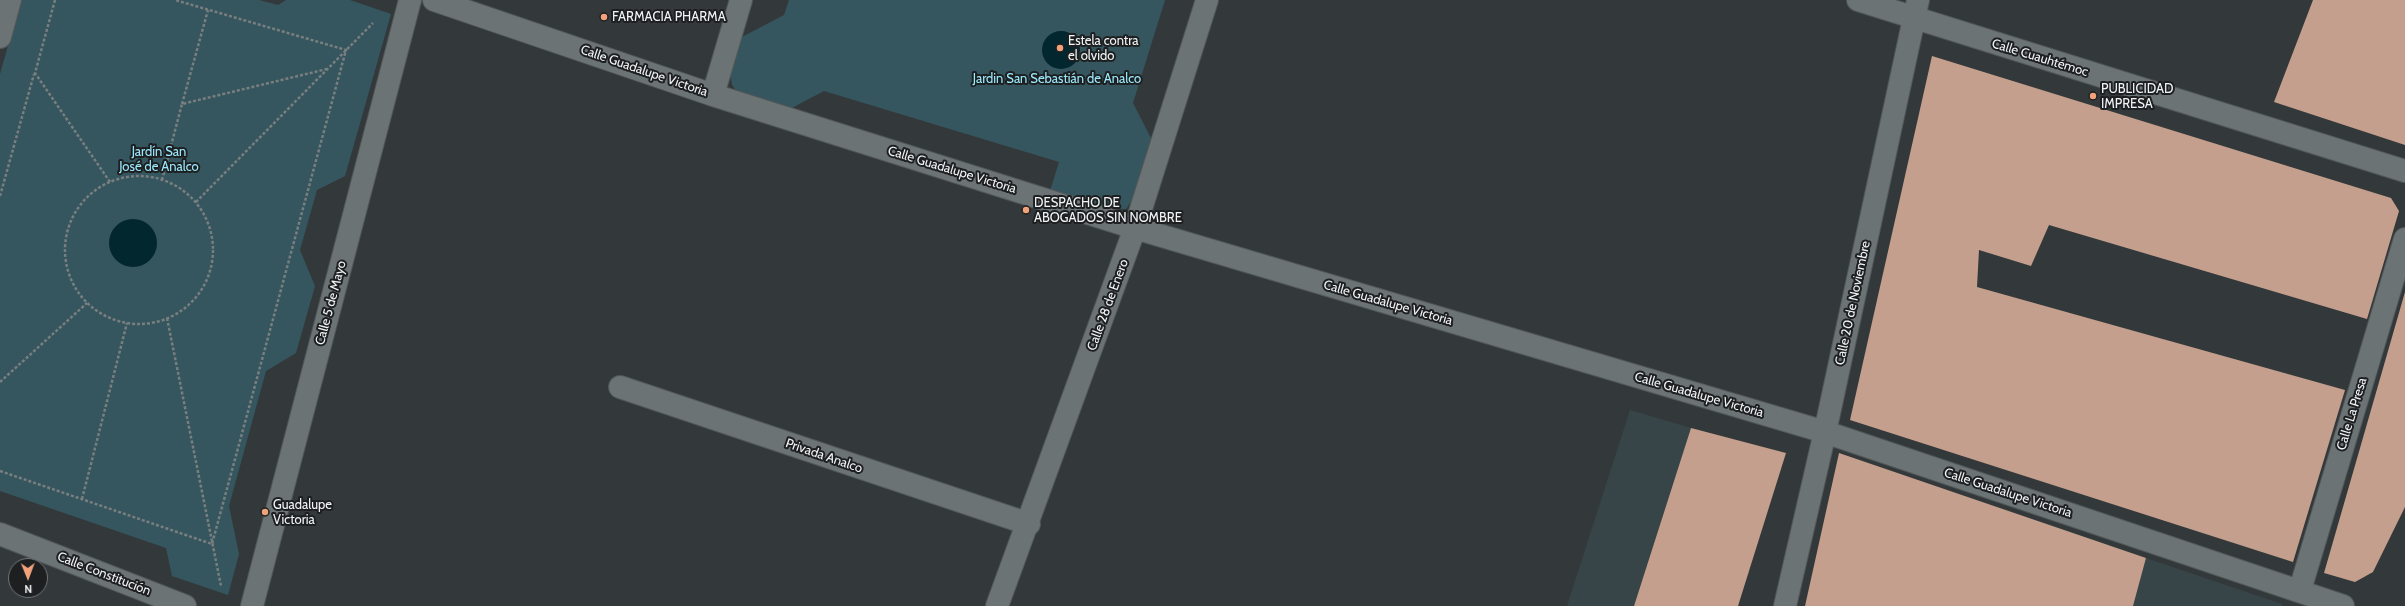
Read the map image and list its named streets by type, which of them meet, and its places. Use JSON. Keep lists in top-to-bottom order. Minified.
{"streets":{"street":["Calle Cuauhtémoc","Calle Guadalupe Victoria","Calle 5 de Mayo","Calle 20 de Noviembre","Calle 28 de Enero","Calle La Presa","Privada Analco","Calle Constitución"]},"crossings":[["Calle Cuauhtémoc","Calle 20 de Noviembre"],["Calle Guadalupe Victoria","Calle 20 de Noviembre"],["Calle Guadalupe Victoria","Calle 28 de Enero"],["Calle Guadalupe Victoria","Calle La Presa"],["Calle 28 de Enero","Privada Analco"]],"parks":["Jardin San Sebastián de Analco","Jardín San José de Analco"],"places":["FARMACIA PHARMA","Estela contra el olvido","PUBLICIDAD IMPRESA","DESPACHO DE ABOGADOS SIN NOMBRE","Guadalupe Victoria"],"north":"bottom"}
